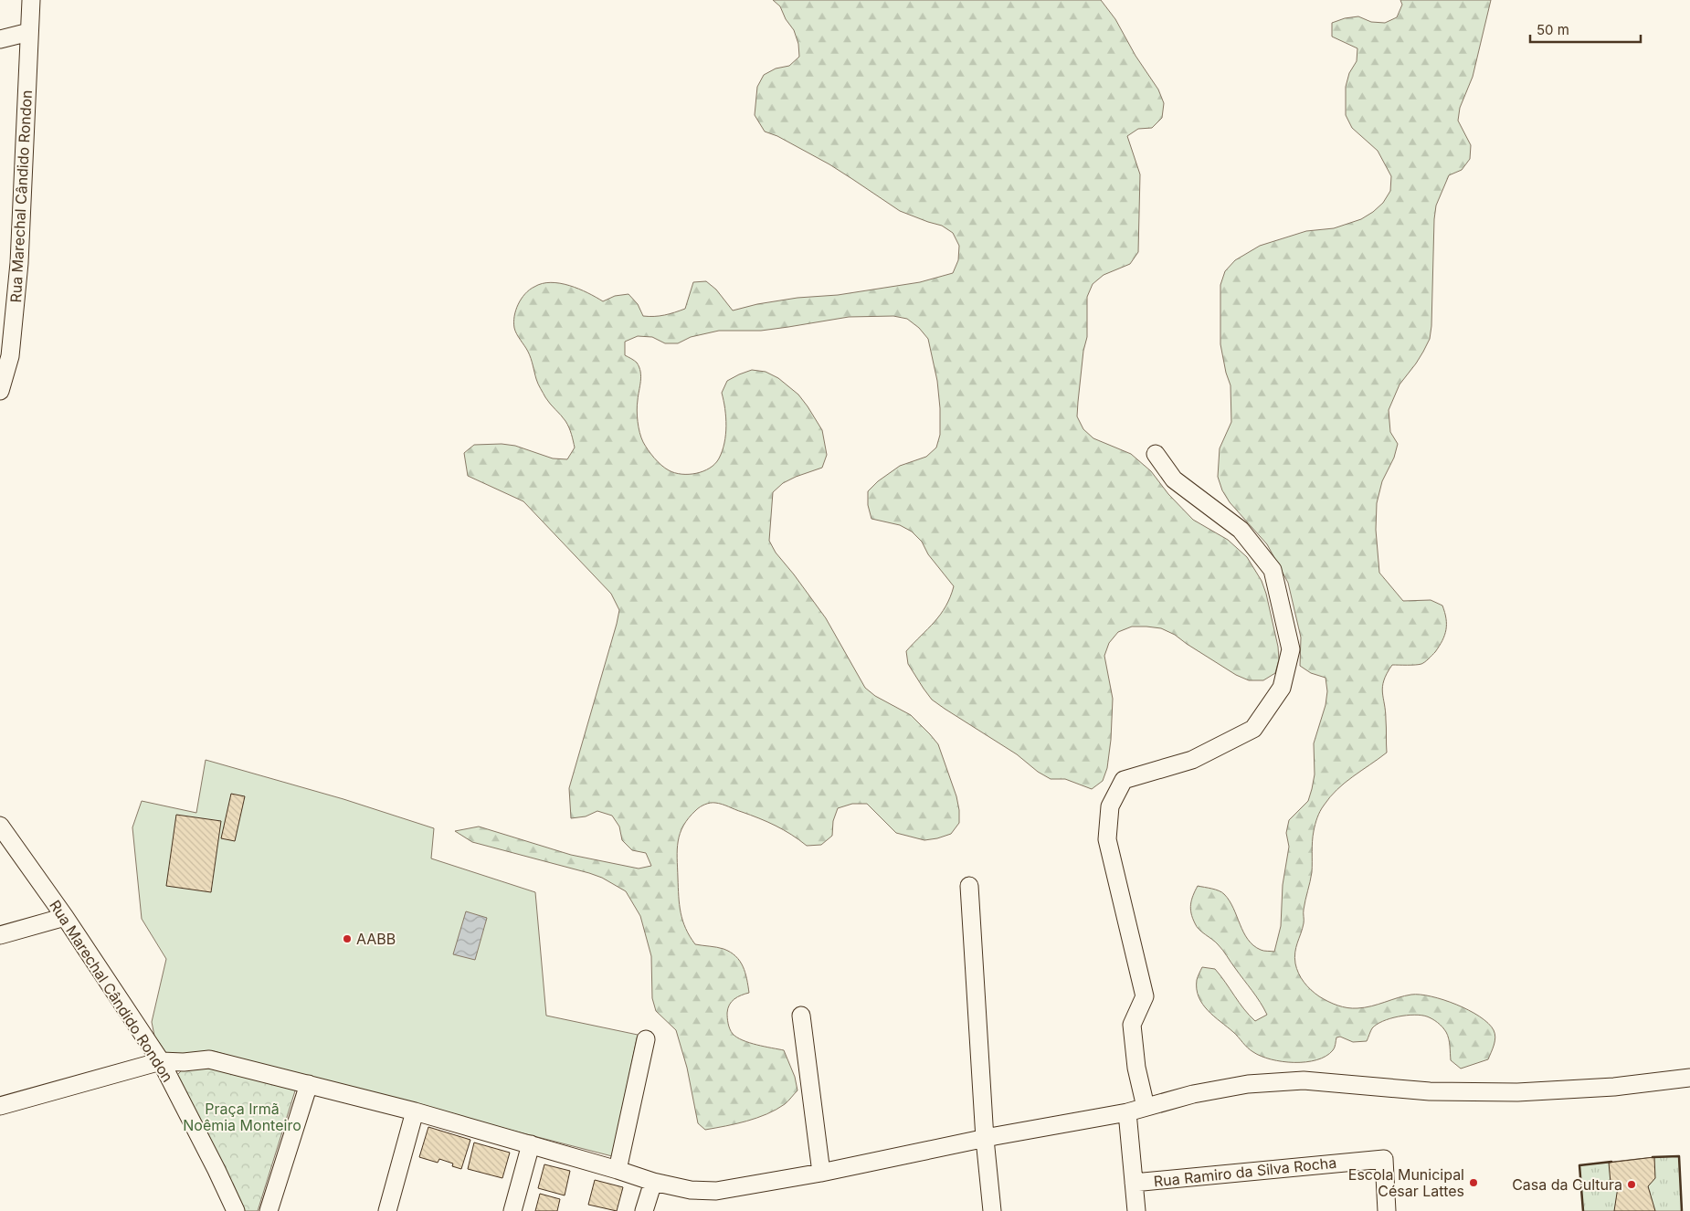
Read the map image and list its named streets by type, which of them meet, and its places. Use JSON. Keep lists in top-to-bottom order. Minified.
{"streets":{"street":["Rua Marechal Cândido Rondon","Rua Ramiro da Silva Rocha"]},"parks":["Praça Irmã Noêmia Monteiro"],"places":["AABB","Escola Municipal César Lattes","Casa da Cultura"],"scale_bar":"50 m"}
